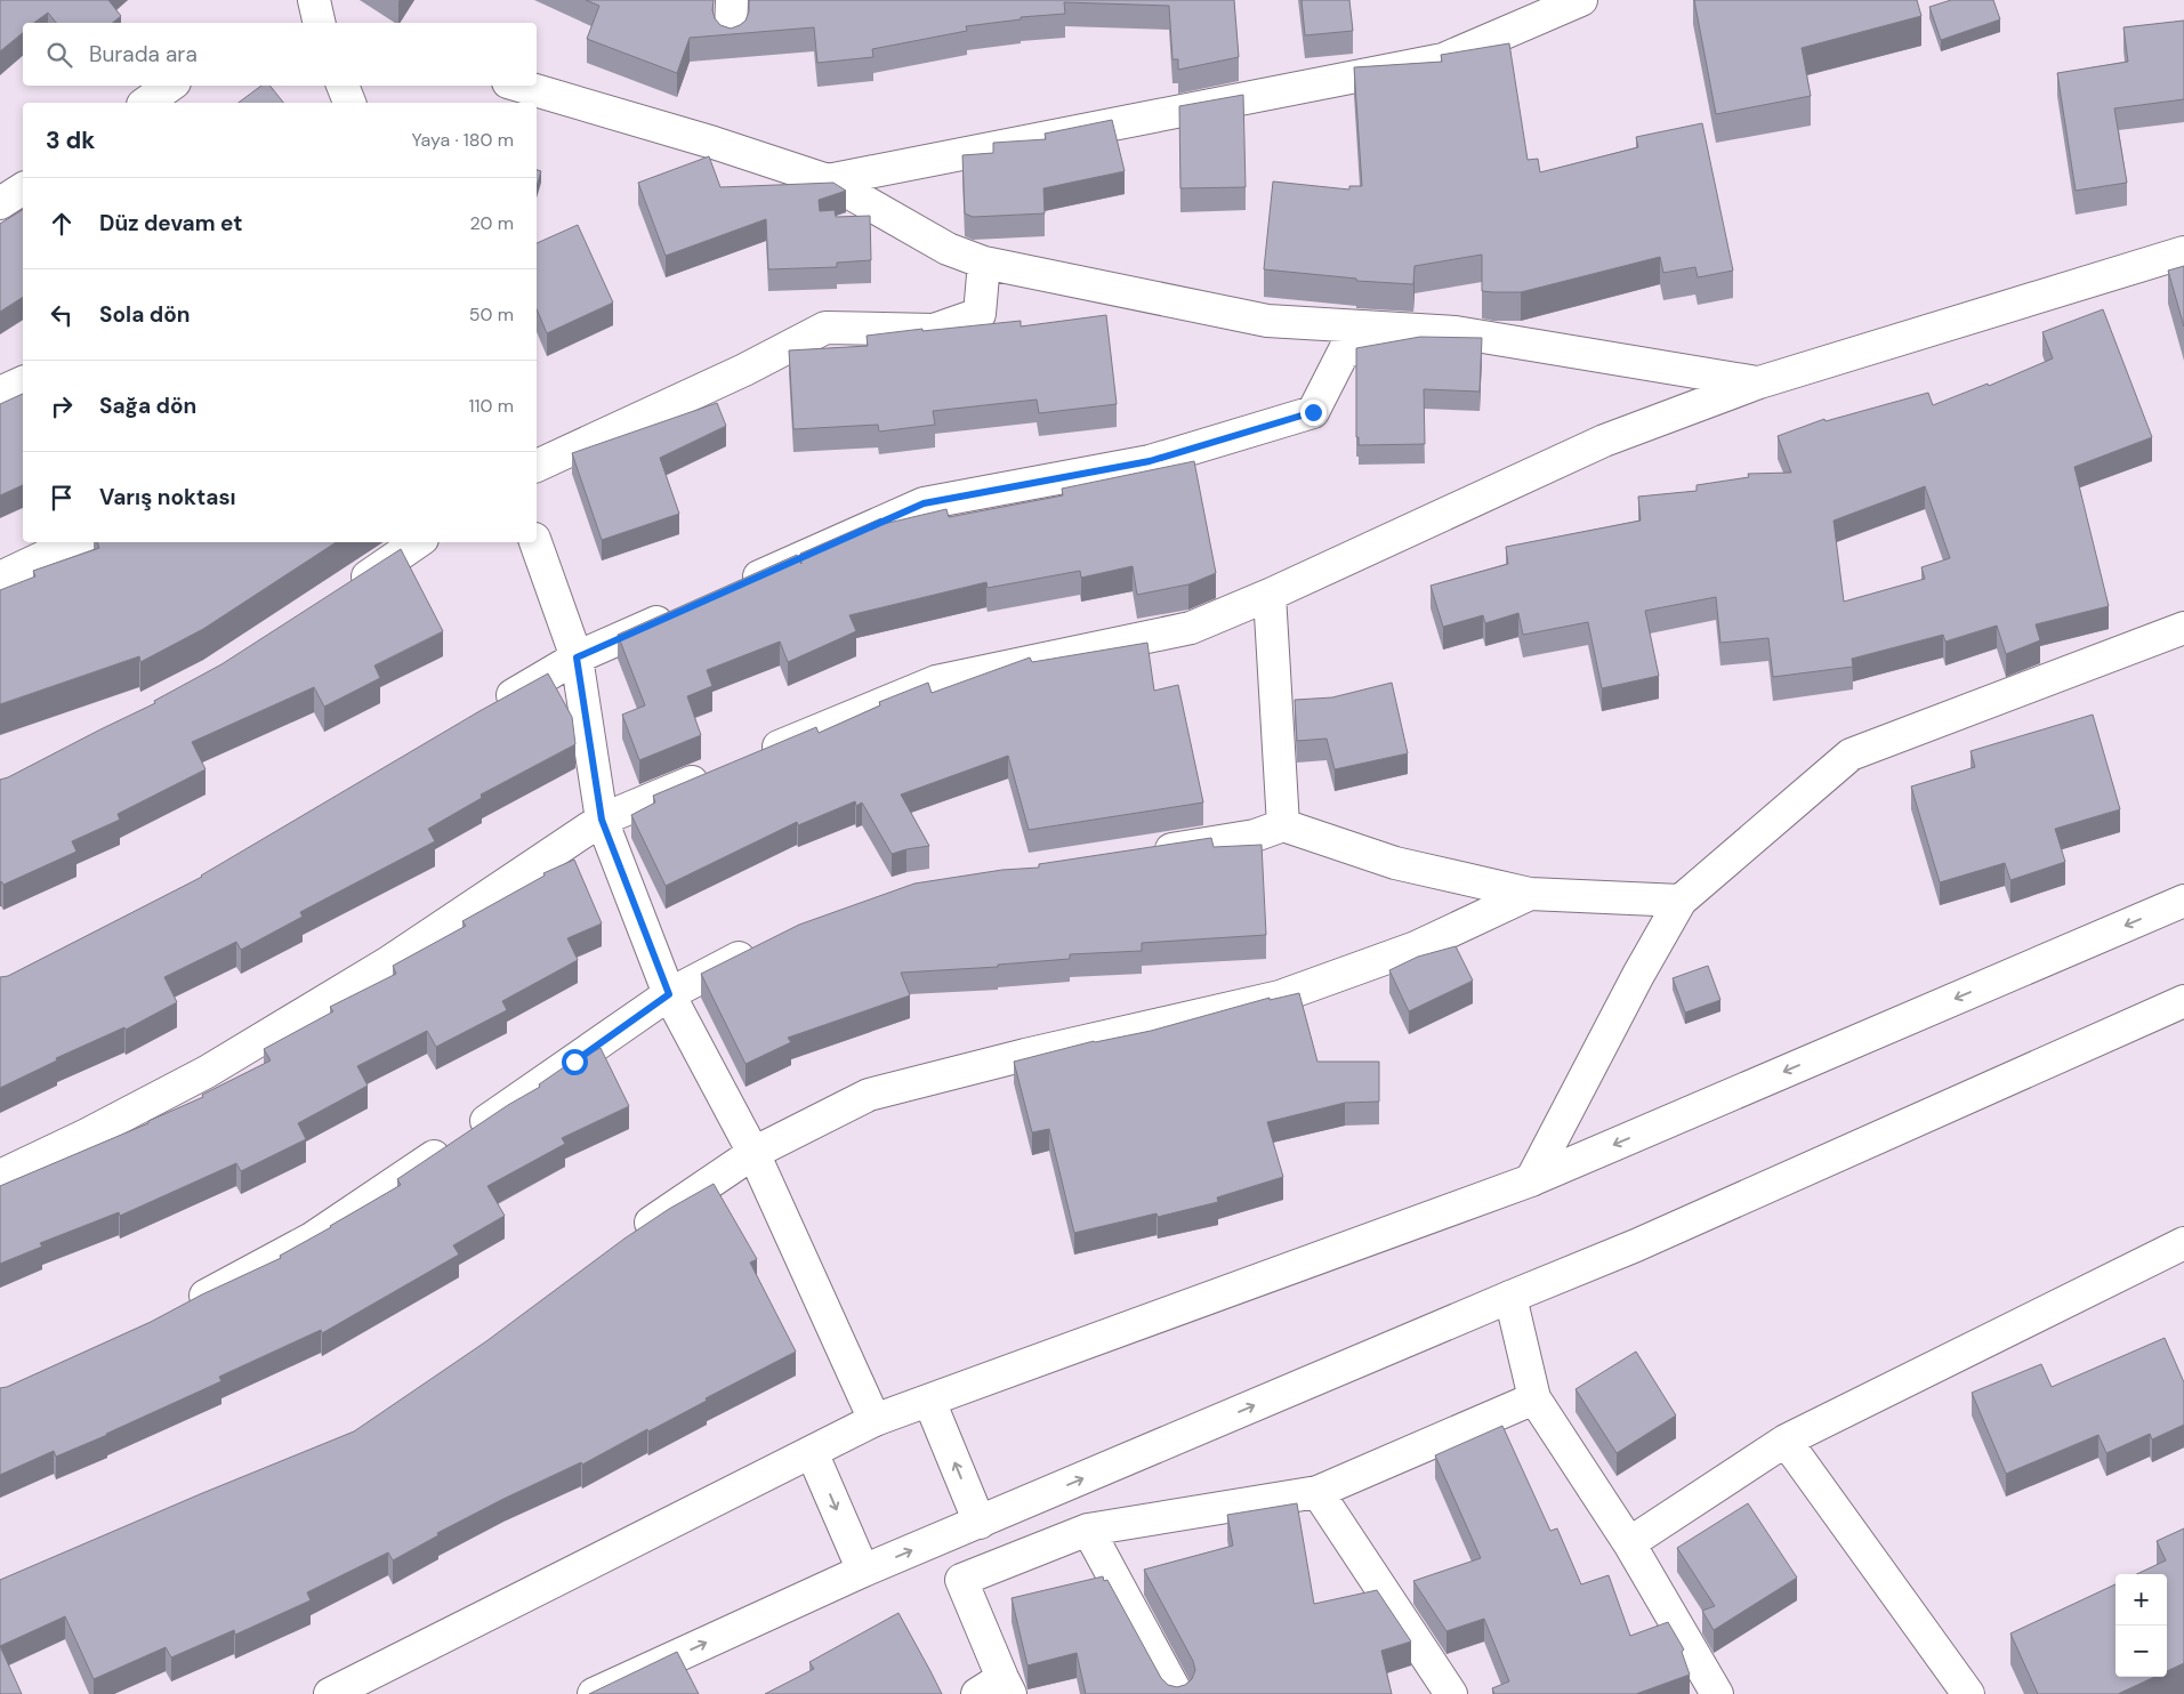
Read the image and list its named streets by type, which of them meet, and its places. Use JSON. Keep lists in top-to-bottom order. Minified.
{"page":{"search":"Burada ara","heading":["3 dk","Yaya · 180 m"],"list":[["Düz devam et","20 m"],["Sola dön","50 m"],["Sağa dön","110 m"],"Varış noktası"],"map_buttons":["+","−"]}}
